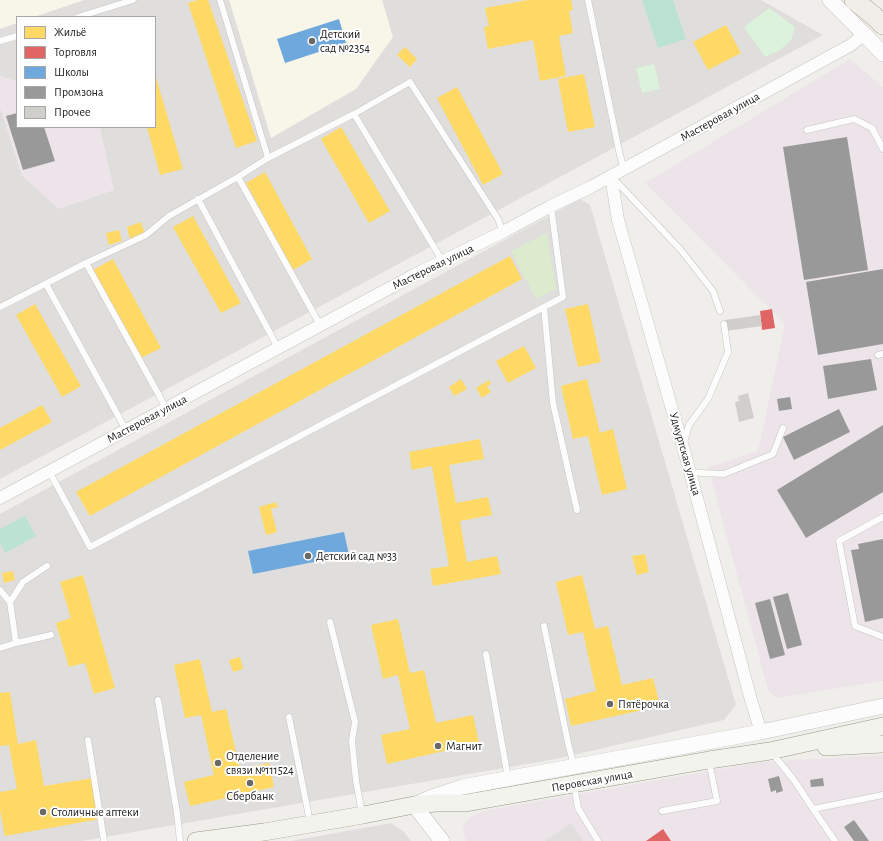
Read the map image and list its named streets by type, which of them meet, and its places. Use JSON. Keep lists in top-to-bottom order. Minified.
{"streets":{"main road":["Перовская улица"],"street":["Мастеровая улица","Удмуртская улица"]},"crossings":[["Мастеровая улица","Удмуртская улица"],["Удмуртская улица","Перовская улица"]],"places":["Детский сад №2354","Детский сад №33","Пятёрочка","Магнит","Отделение связи №111524","Сбербанк","Столичные аптеки"],"legend":["Жильё","Торговля","Школы","Промзона","Прочее"]}
